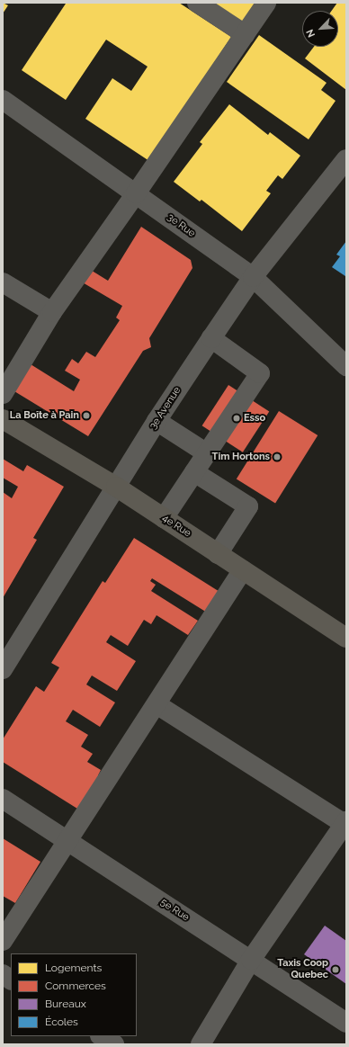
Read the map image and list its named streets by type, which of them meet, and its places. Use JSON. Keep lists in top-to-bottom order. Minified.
{"streets":{"main road":["4e Rue"],"street":["3e Rue","3e Avenue","5e Rue"]},"crossings":[["3e Rue","3e Avenue"],["3e Avenue","4e Rue"]],"places":["La Boîte à Pain","Esso","Tim Hortons","Taxis Coop Quebec"],"legend":["Logements","Commerces","Bureaux","Écoles"],"north":"bottom left"}
